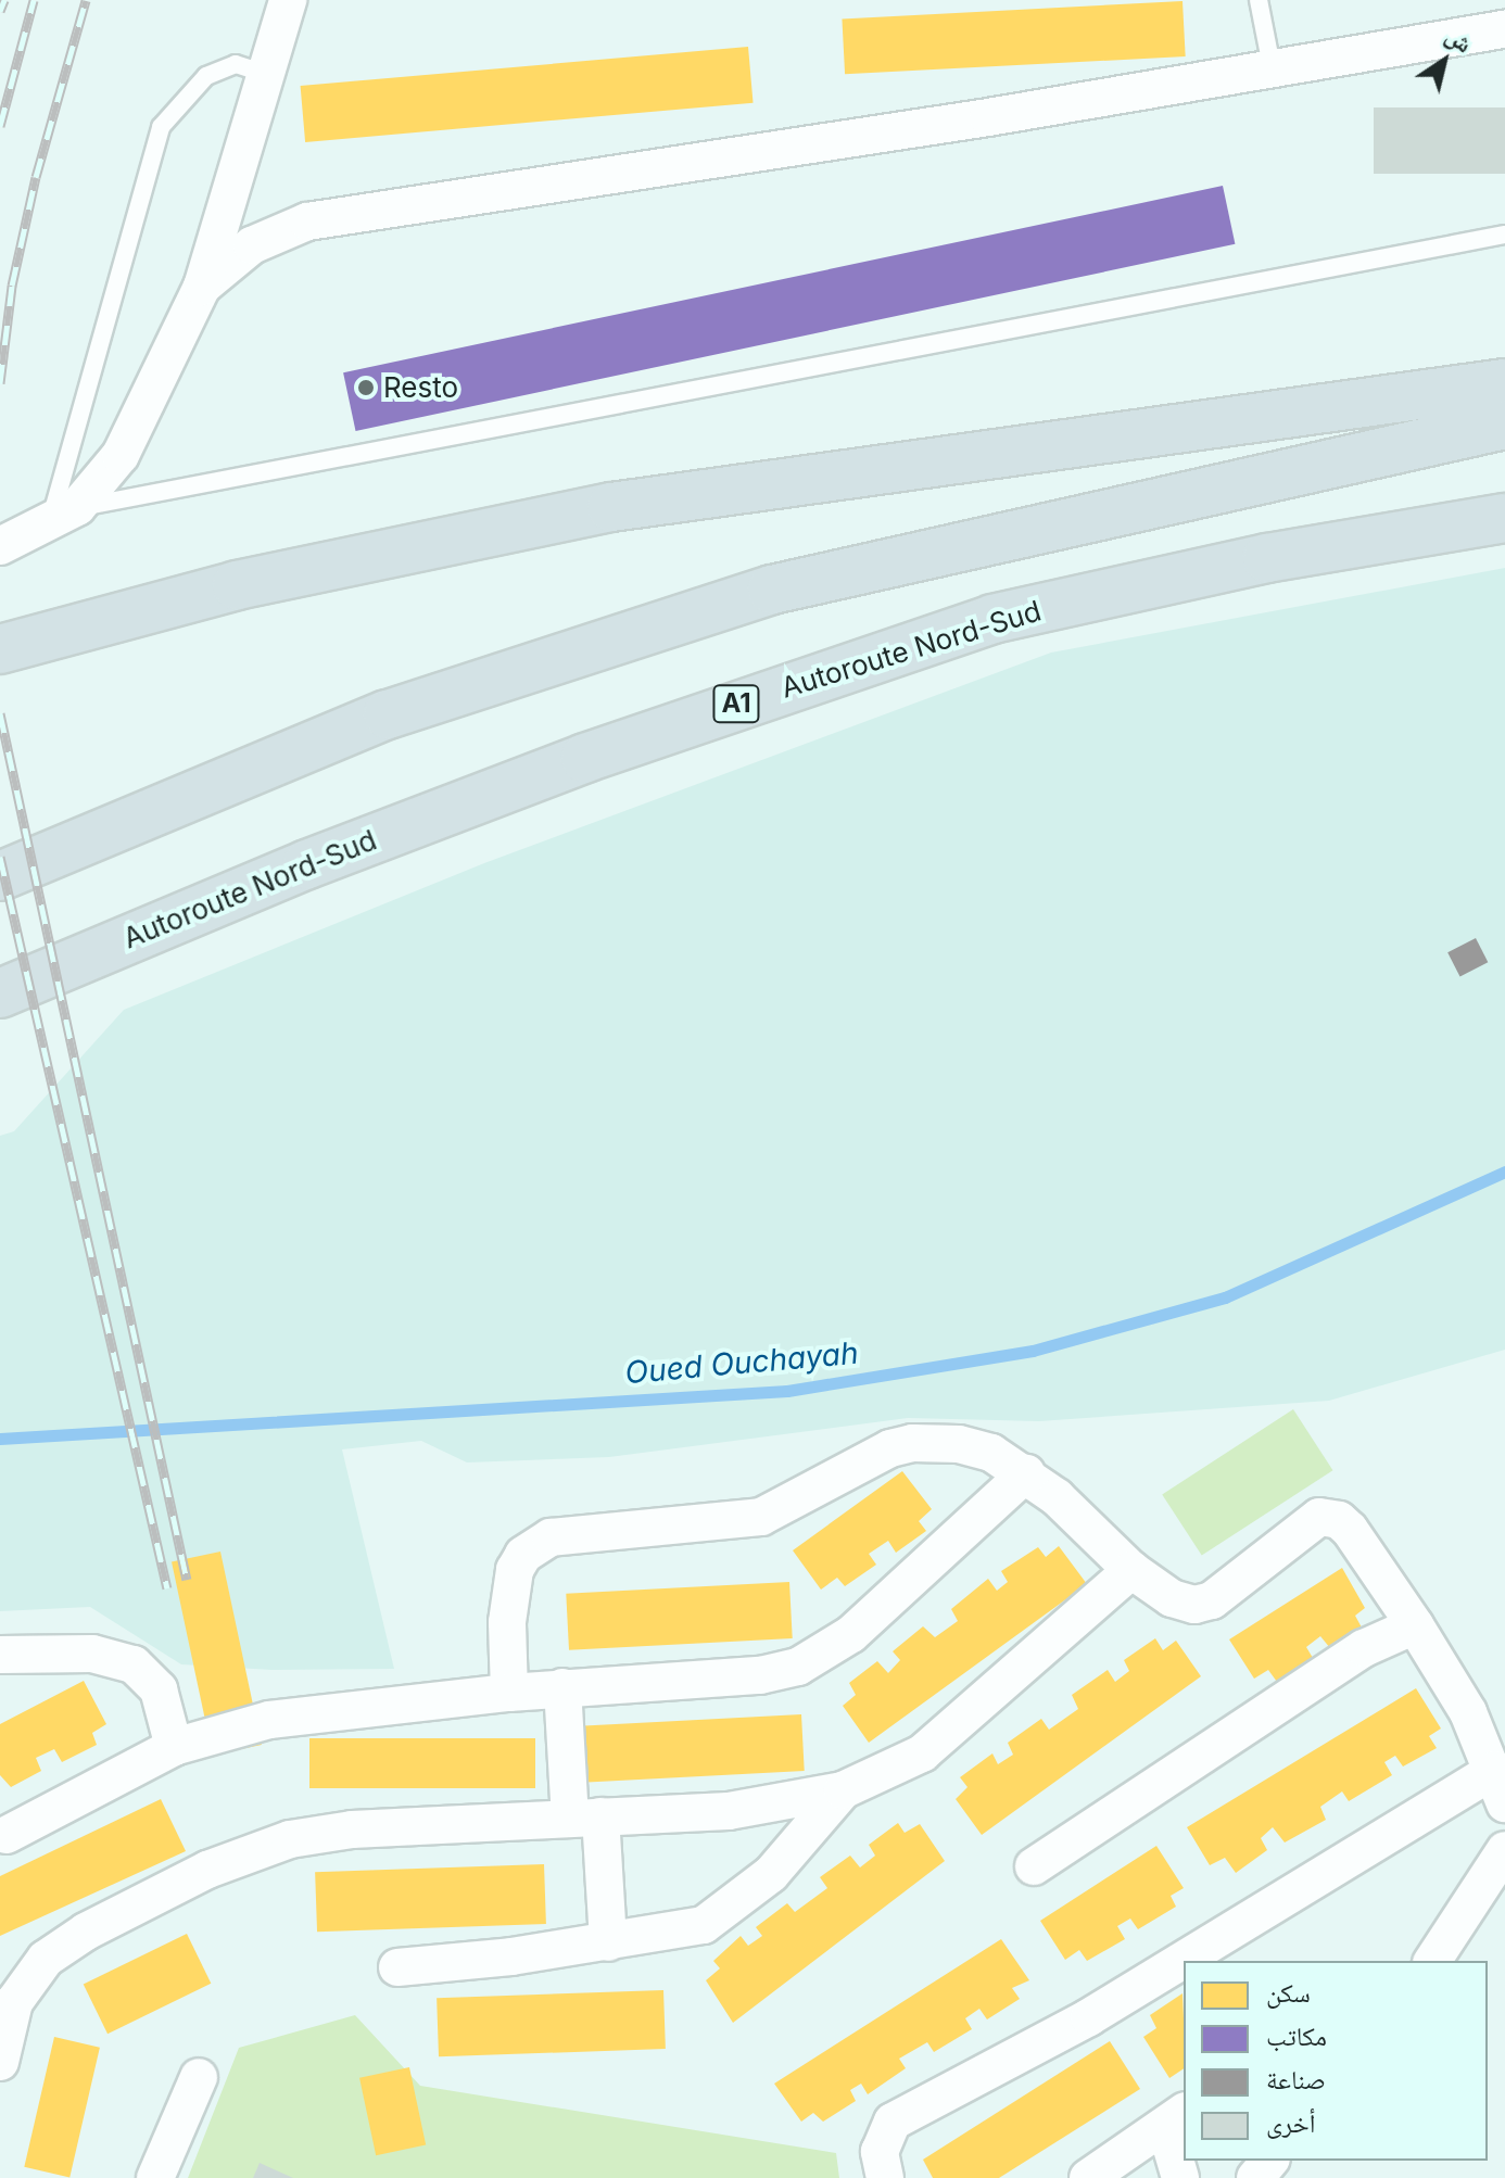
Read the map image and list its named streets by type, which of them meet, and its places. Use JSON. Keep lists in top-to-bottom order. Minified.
{"streets":{"highway":["Autoroute Nord-Sud","A1"]},"water":["Oued Ouchayah"],"places":["Resto"],"legend":["سكن","مكاتب","صناعة","أخرى"],"north":"top right"}
